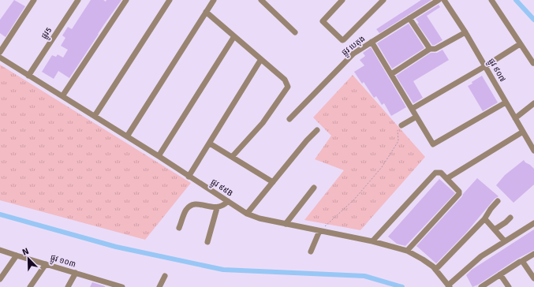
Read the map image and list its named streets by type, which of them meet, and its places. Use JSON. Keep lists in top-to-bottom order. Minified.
{"streets":{"street":["ផ្លូវ5","ផ្លូវ បេតុង","ផ្លូវ ៩០៧","ផ្លូវ ៩៩B","ផ្លូវ ១០៣"]},"crossings":[["ផ្លូវ5","ផ្លូវ ៩៩B"]],"north":"top left"}
